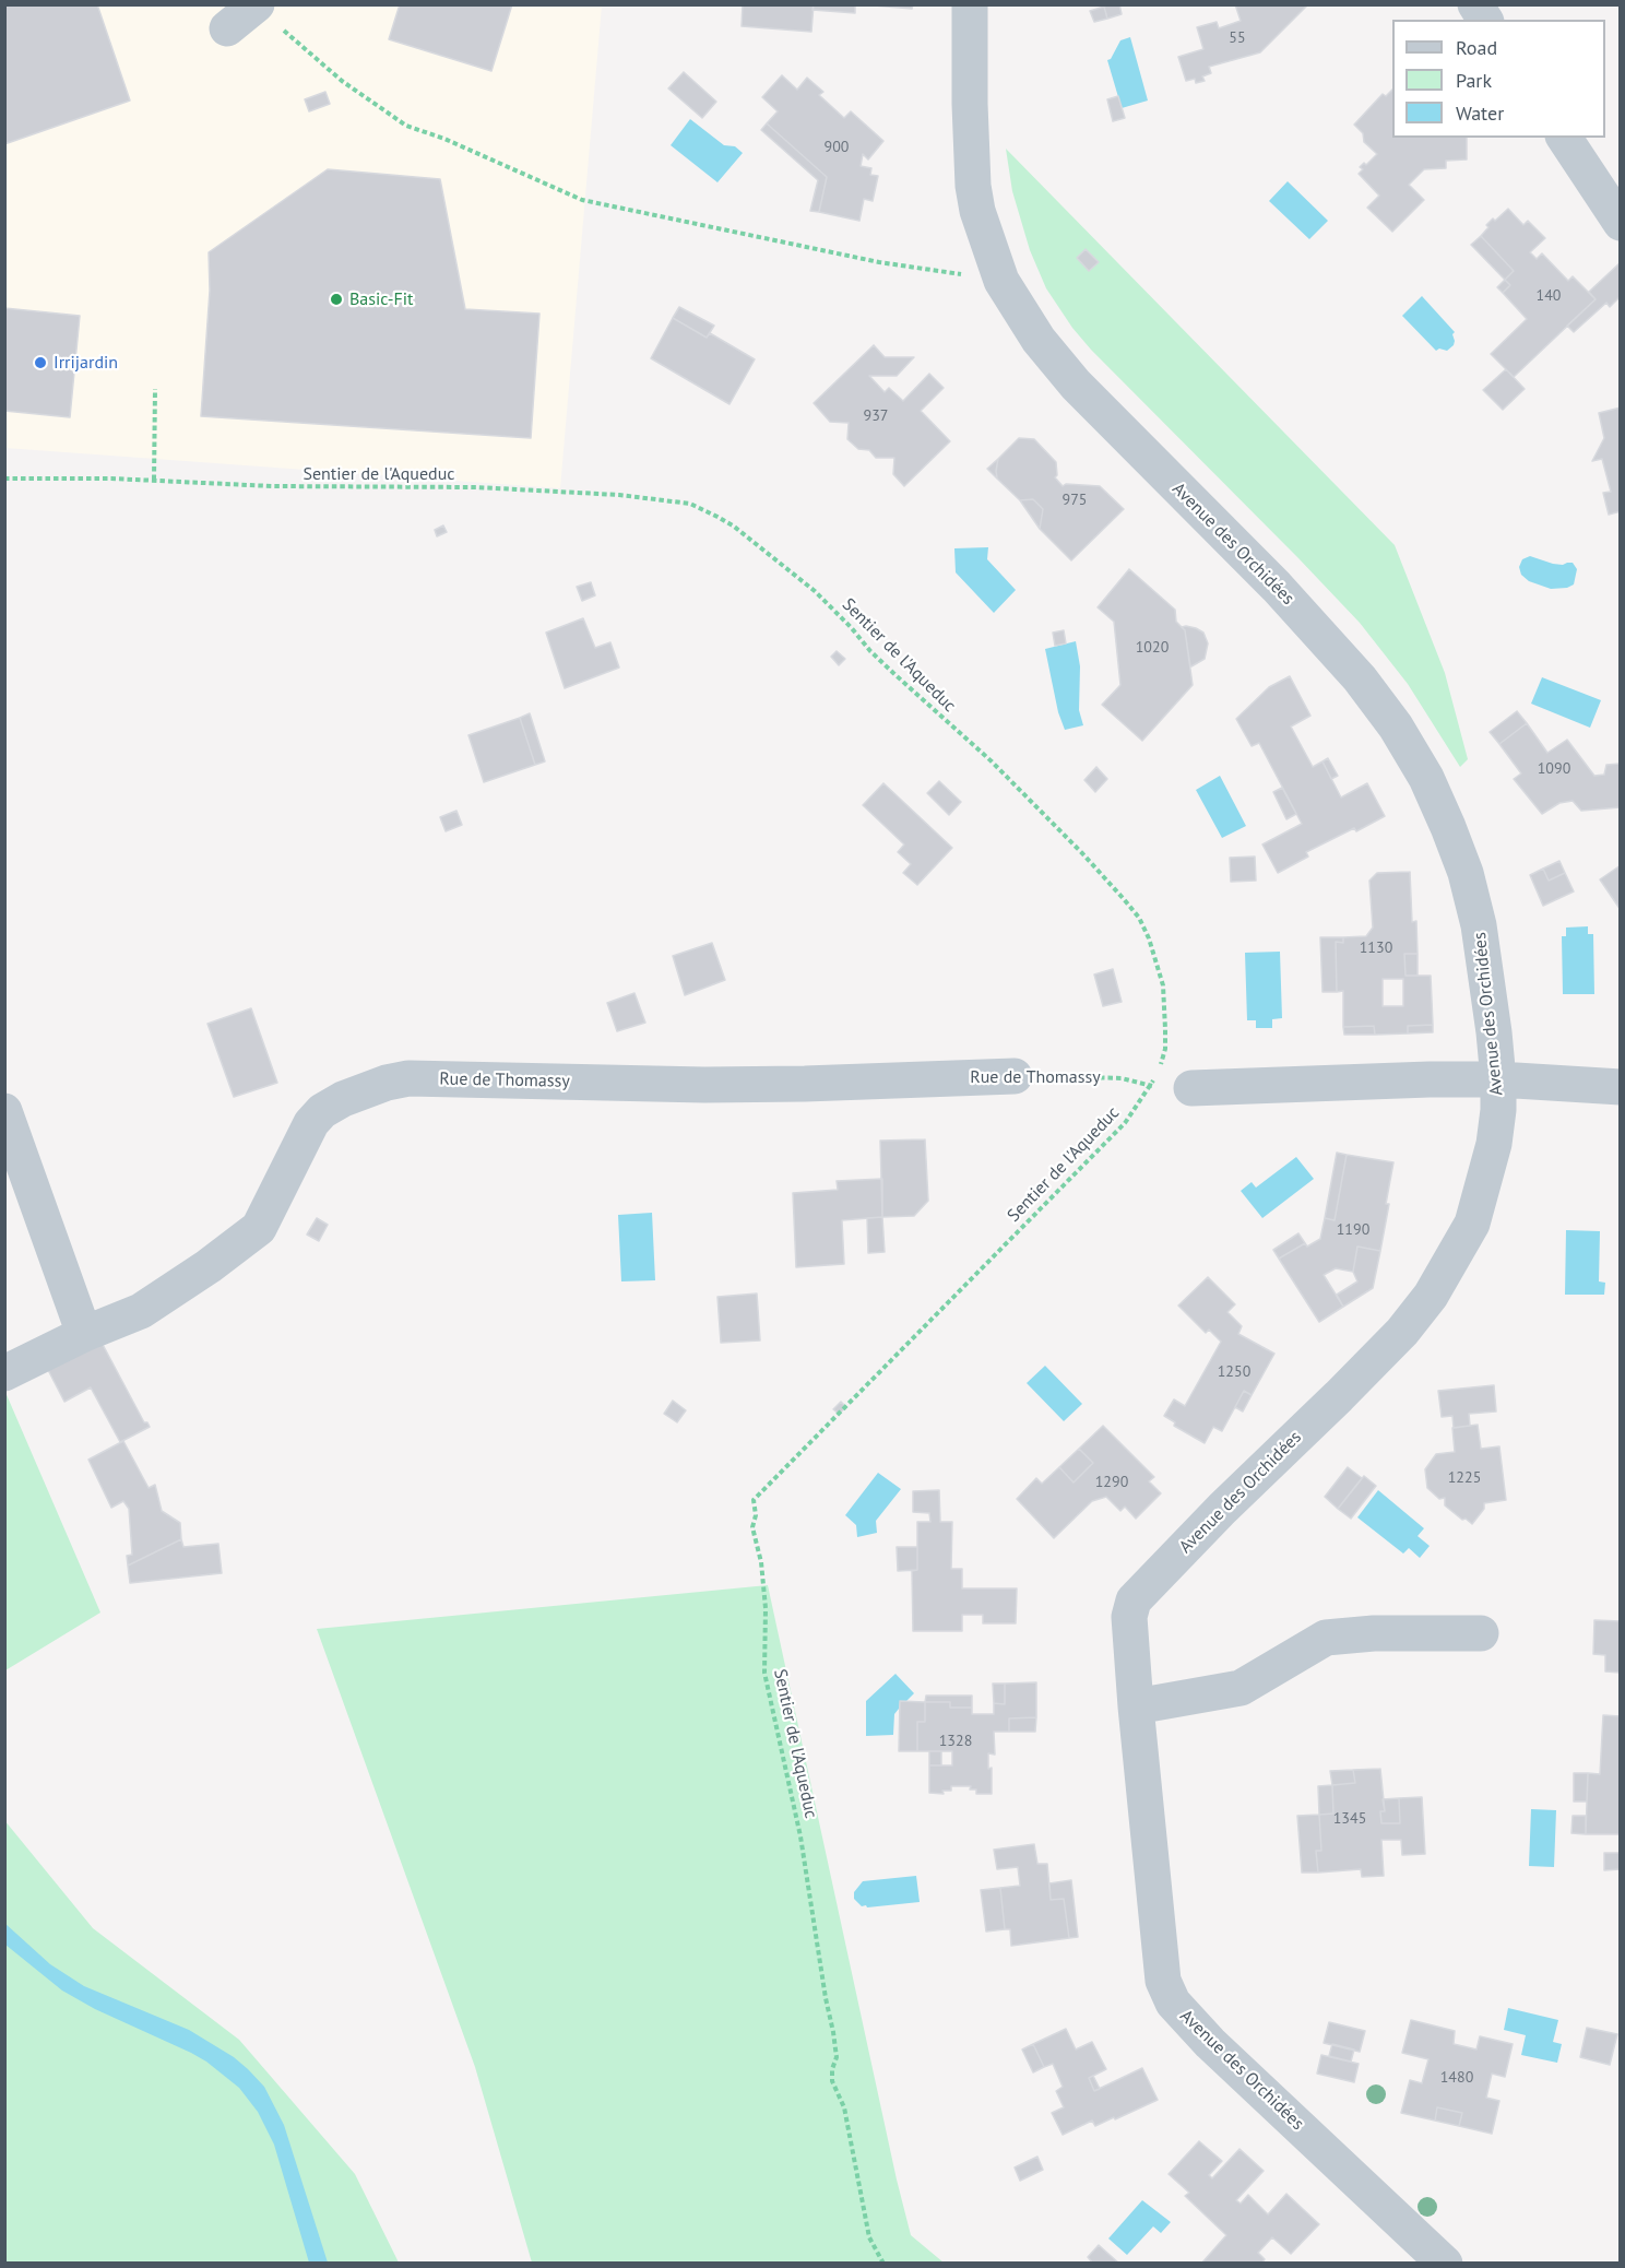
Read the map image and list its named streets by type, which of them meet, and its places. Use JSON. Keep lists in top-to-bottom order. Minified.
{"streets":{"street":["Avenue des Orchidées","Rue de Thomassy"],"path":["Sentier de l'Aqueduc"]},"places":["Basic-Fit","Irrijardin"],"house_numbers":["55","900","140","937","975","1020","1090","1130","1190","1250","1225","1290","1328","1345","1480"],"legend":["Road","Park","Water"]}
